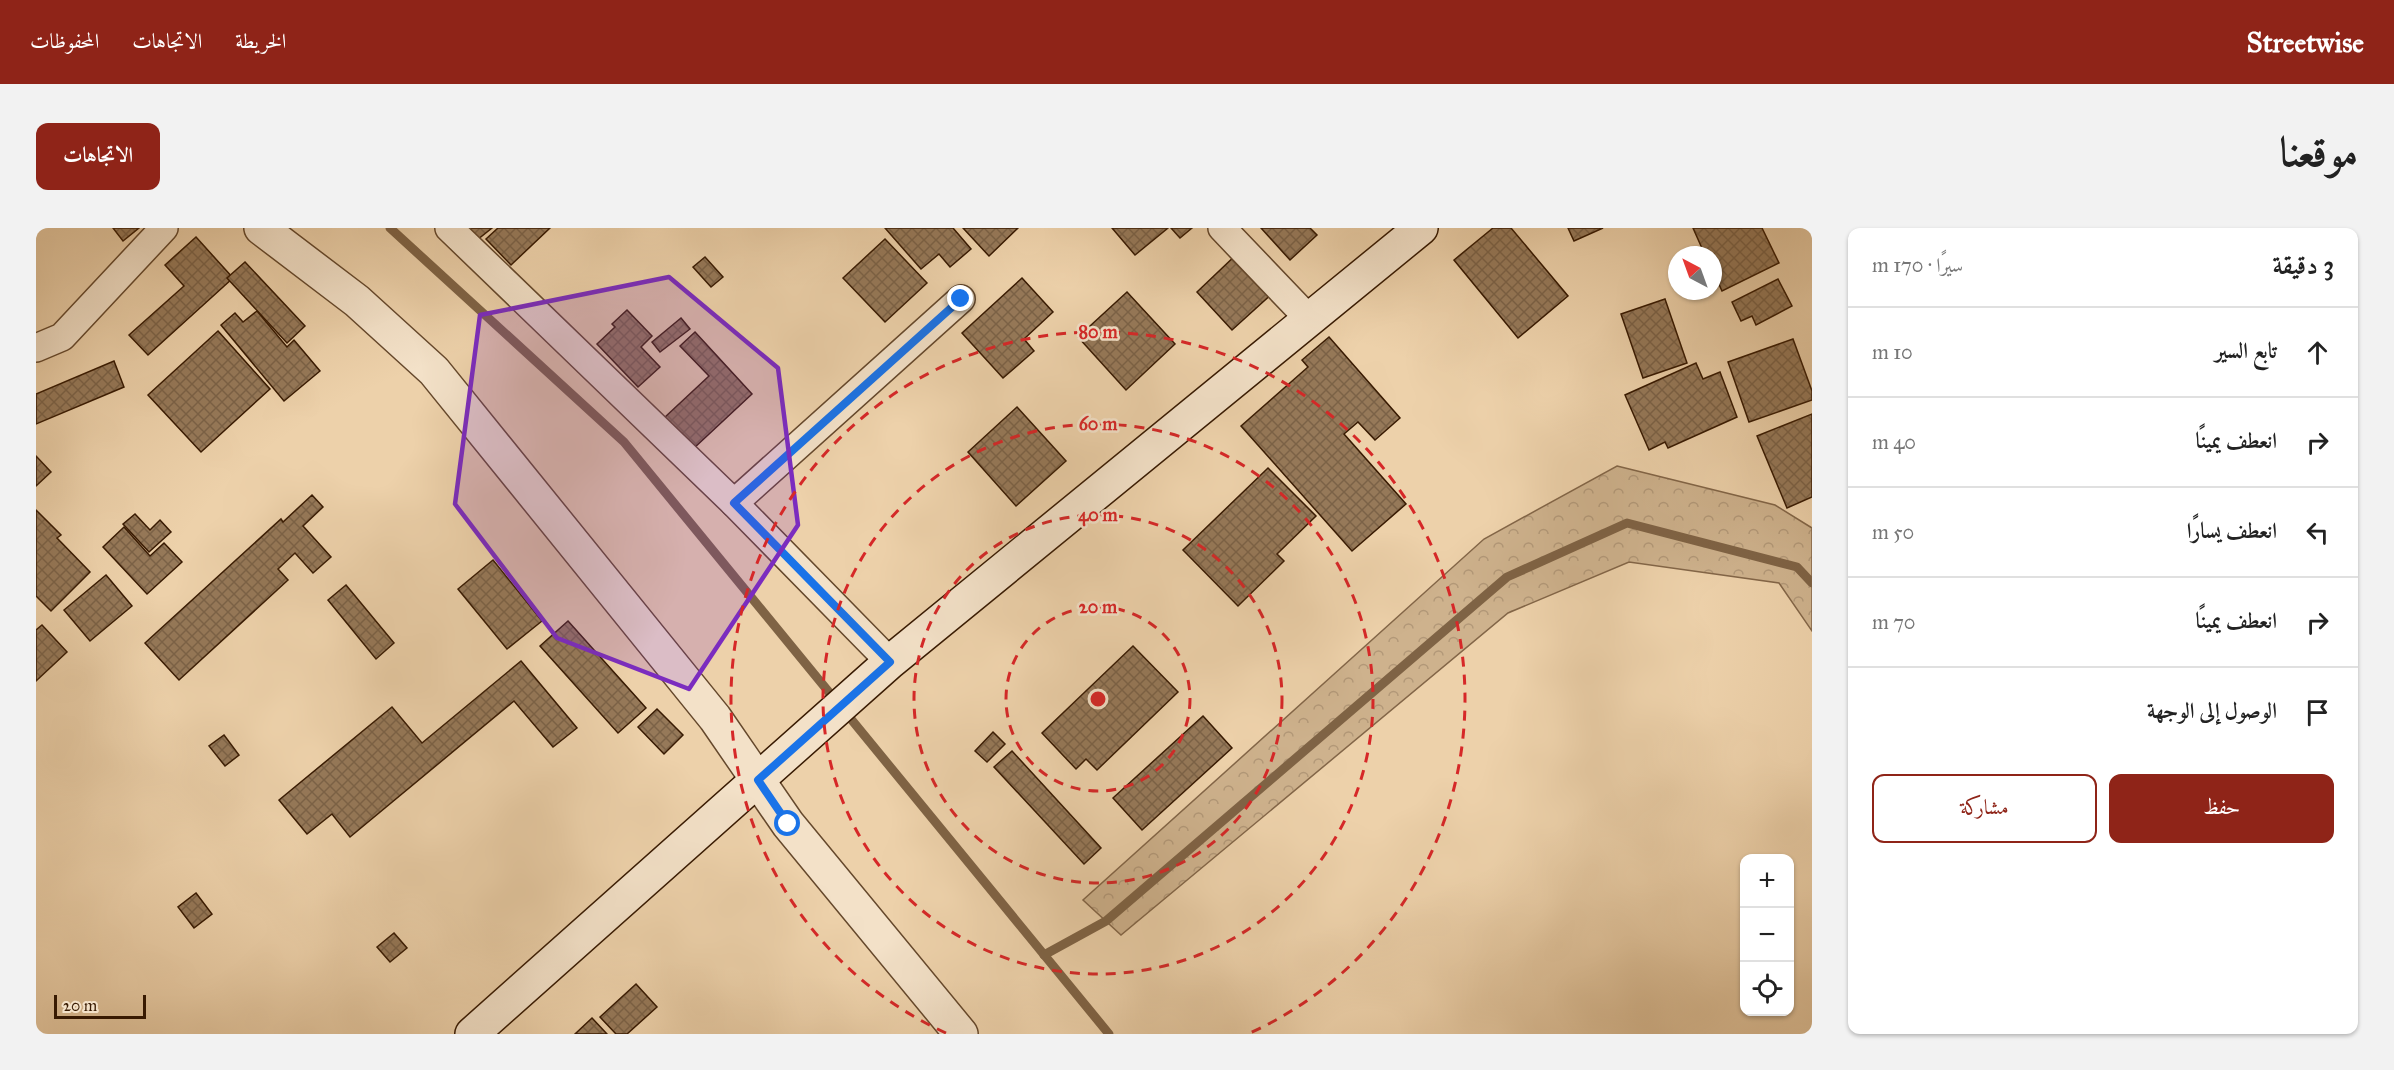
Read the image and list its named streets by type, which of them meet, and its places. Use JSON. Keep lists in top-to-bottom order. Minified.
{"scale_bar":"20 m","north":"top left","page":{"header":"Streetwise","nav":["الخريطة","الاتجاهات","المحفوظات"],"title":"موقعنا","buttons":["الاتجاهات",["حفظ","مشاركة"]],"heading":["3 دقيقة","سيرًا · 170 m"],"list":[["تابع السير","10 m"],["انعطف يمينًا","40 m"],["انعطف يسارًا","50 m"],["انعطف يمينًا","70 m"],"الوصول إلى الوجهة"],"map_buttons":["+","−"],"scale":"20 m"},"rings":["80 m","60 m","40 m","20 m"]}
